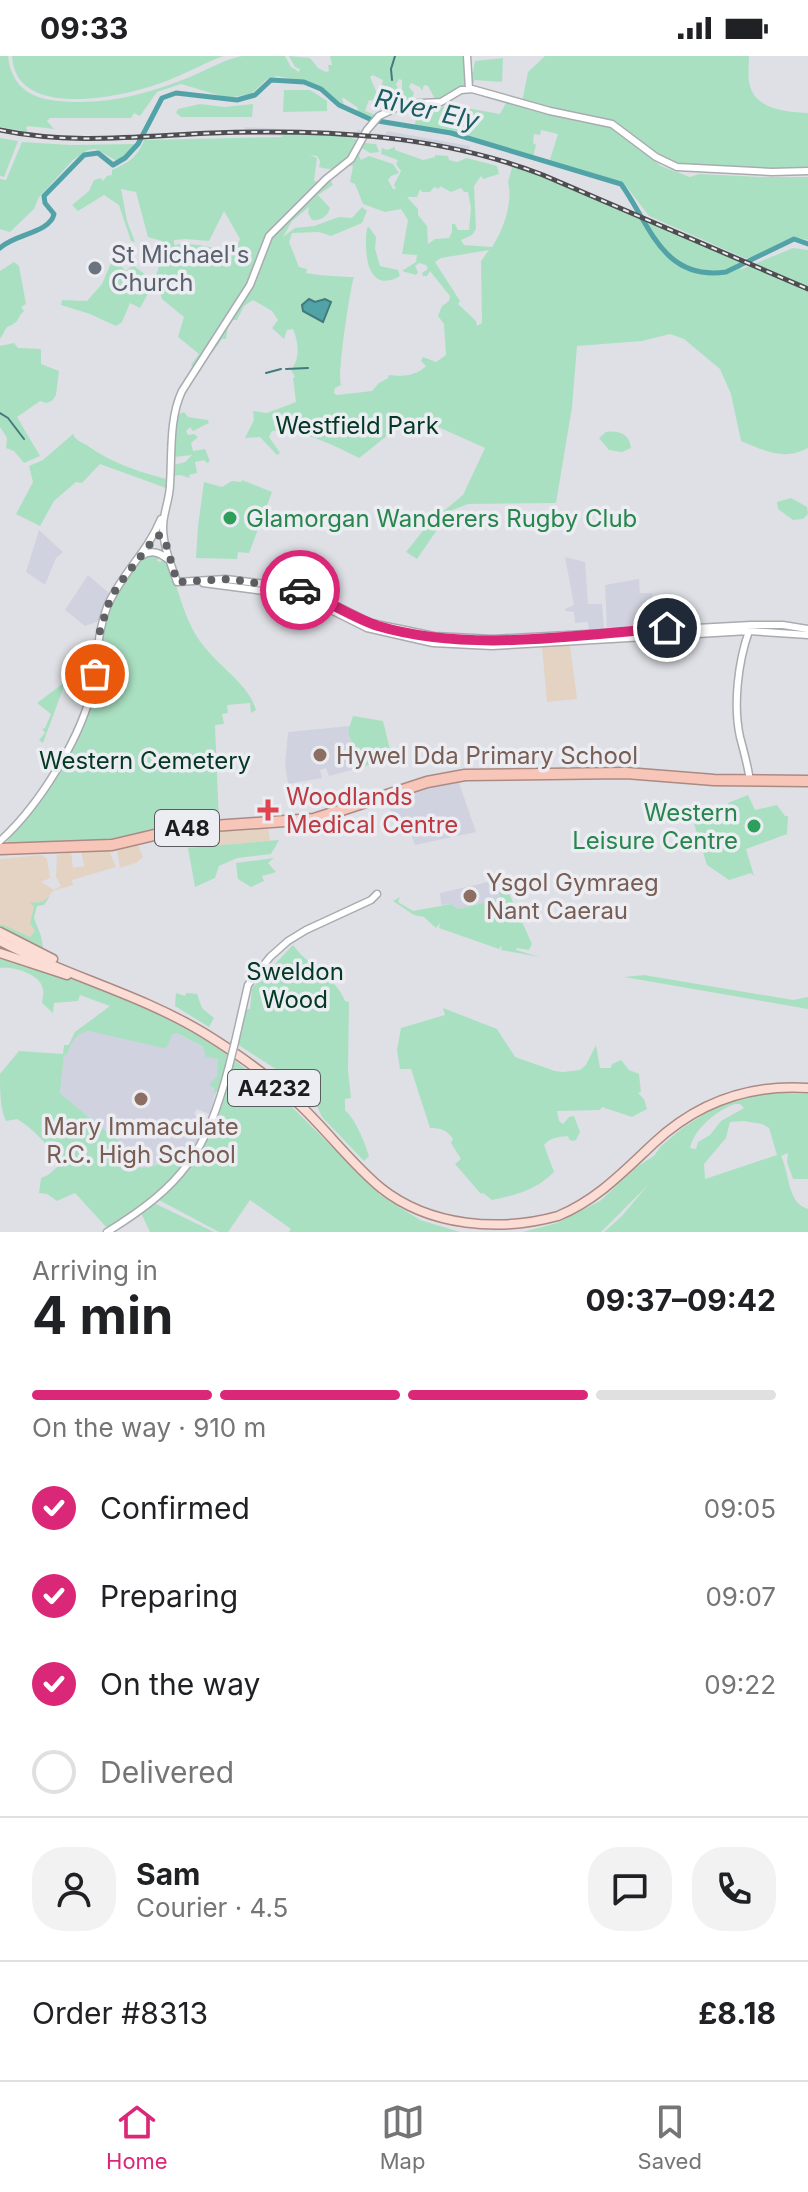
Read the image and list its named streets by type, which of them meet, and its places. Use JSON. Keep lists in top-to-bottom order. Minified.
{"streets":{"highway":["A48"],"main road":["A4232"]},"water":["River Ely"],"parks":["Westfield Park","Western Cemetery","Sweldon Wood"],"places":{"other":["St Michael's Church","Glamorgan Wanderers Rugby Club","Hywel Dda Primary School","Western Leisure Centre","Ysgol Gymraeg Nant Caerau","Mary Immaculate R.C. High School"],"health":["Woodlands Medical Centre"]},"page":{"status":"09:33","heading":["4 min","Arriving in","09:37–09:42"],"panel":["Sam","Courier · 4.5","Order #8313","£8.18"],"bar":"On the way · 910 m","list":[["Confirmed","09:05"],["Preparing","09:07"],["On the way","09:22"],"Delivered"],"tabs":["Home","Map","Saved"]}}
